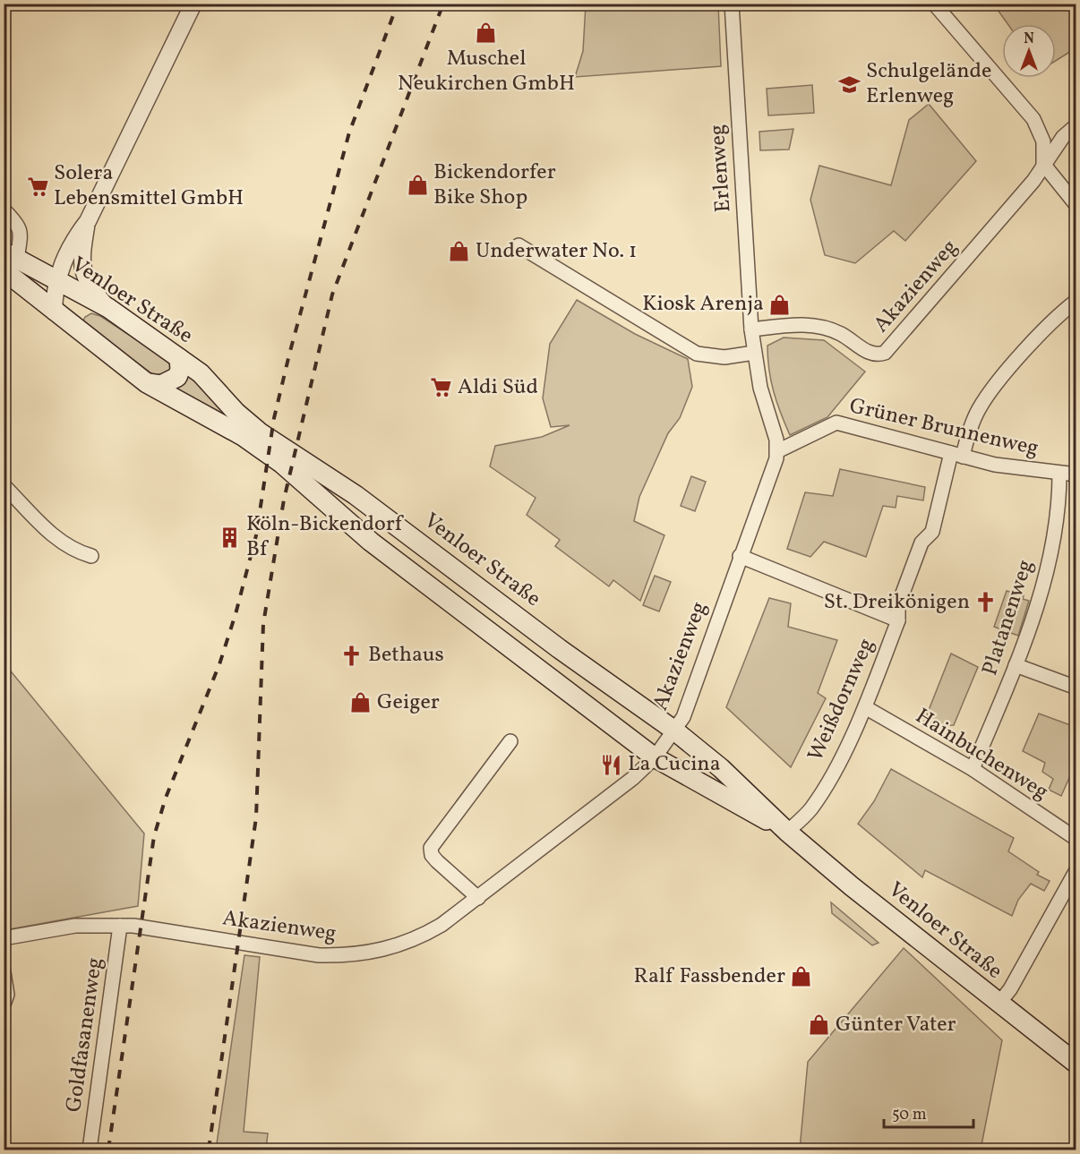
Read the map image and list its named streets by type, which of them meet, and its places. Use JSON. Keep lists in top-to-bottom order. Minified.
{"streets":{"main road":["Venloer Straße"],"street":["Erlenweg","Akazienweg","Grüner Brunnenweg","Platanenweg","Weißdornweg","Hainbuchenweg","Goldfasanenweg"]},"crossings":[["Erlenweg","Akazienweg"],["Akazienweg","Venloer Straße"],["Akazienweg","Grüner Brunnenweg"],["Akazienweg","Goldfasanenweg"],["Venloer Straße","Weißdornweg"],["Grüner Brunnenweg","Platanenweg"],["Grüner Brunnenweg","Weißdornweg"],["Platanenweg","Hainbuchenweg"],["Weißdornweg","Hainbuchenweg"]],"places":{"shop":["Muschel Neukirchen GmbH","Bickendorfer Bike Shop","Underwater No. 1","Kiosk Arenja","Geiger","Ralf Fassbender","Günter Vater"],"school or university":["Schulgelände Erlenweg"],"supermarket":["Solera Lebensmittel GmbH","Aldi Süd"],"building":["Köln-Bickendorf Bf"],"church":["St. Dreikönigen","Bethaus"],"restaurant":["La Cucina"]},"scale_bar":"50 m","north":"top"}
